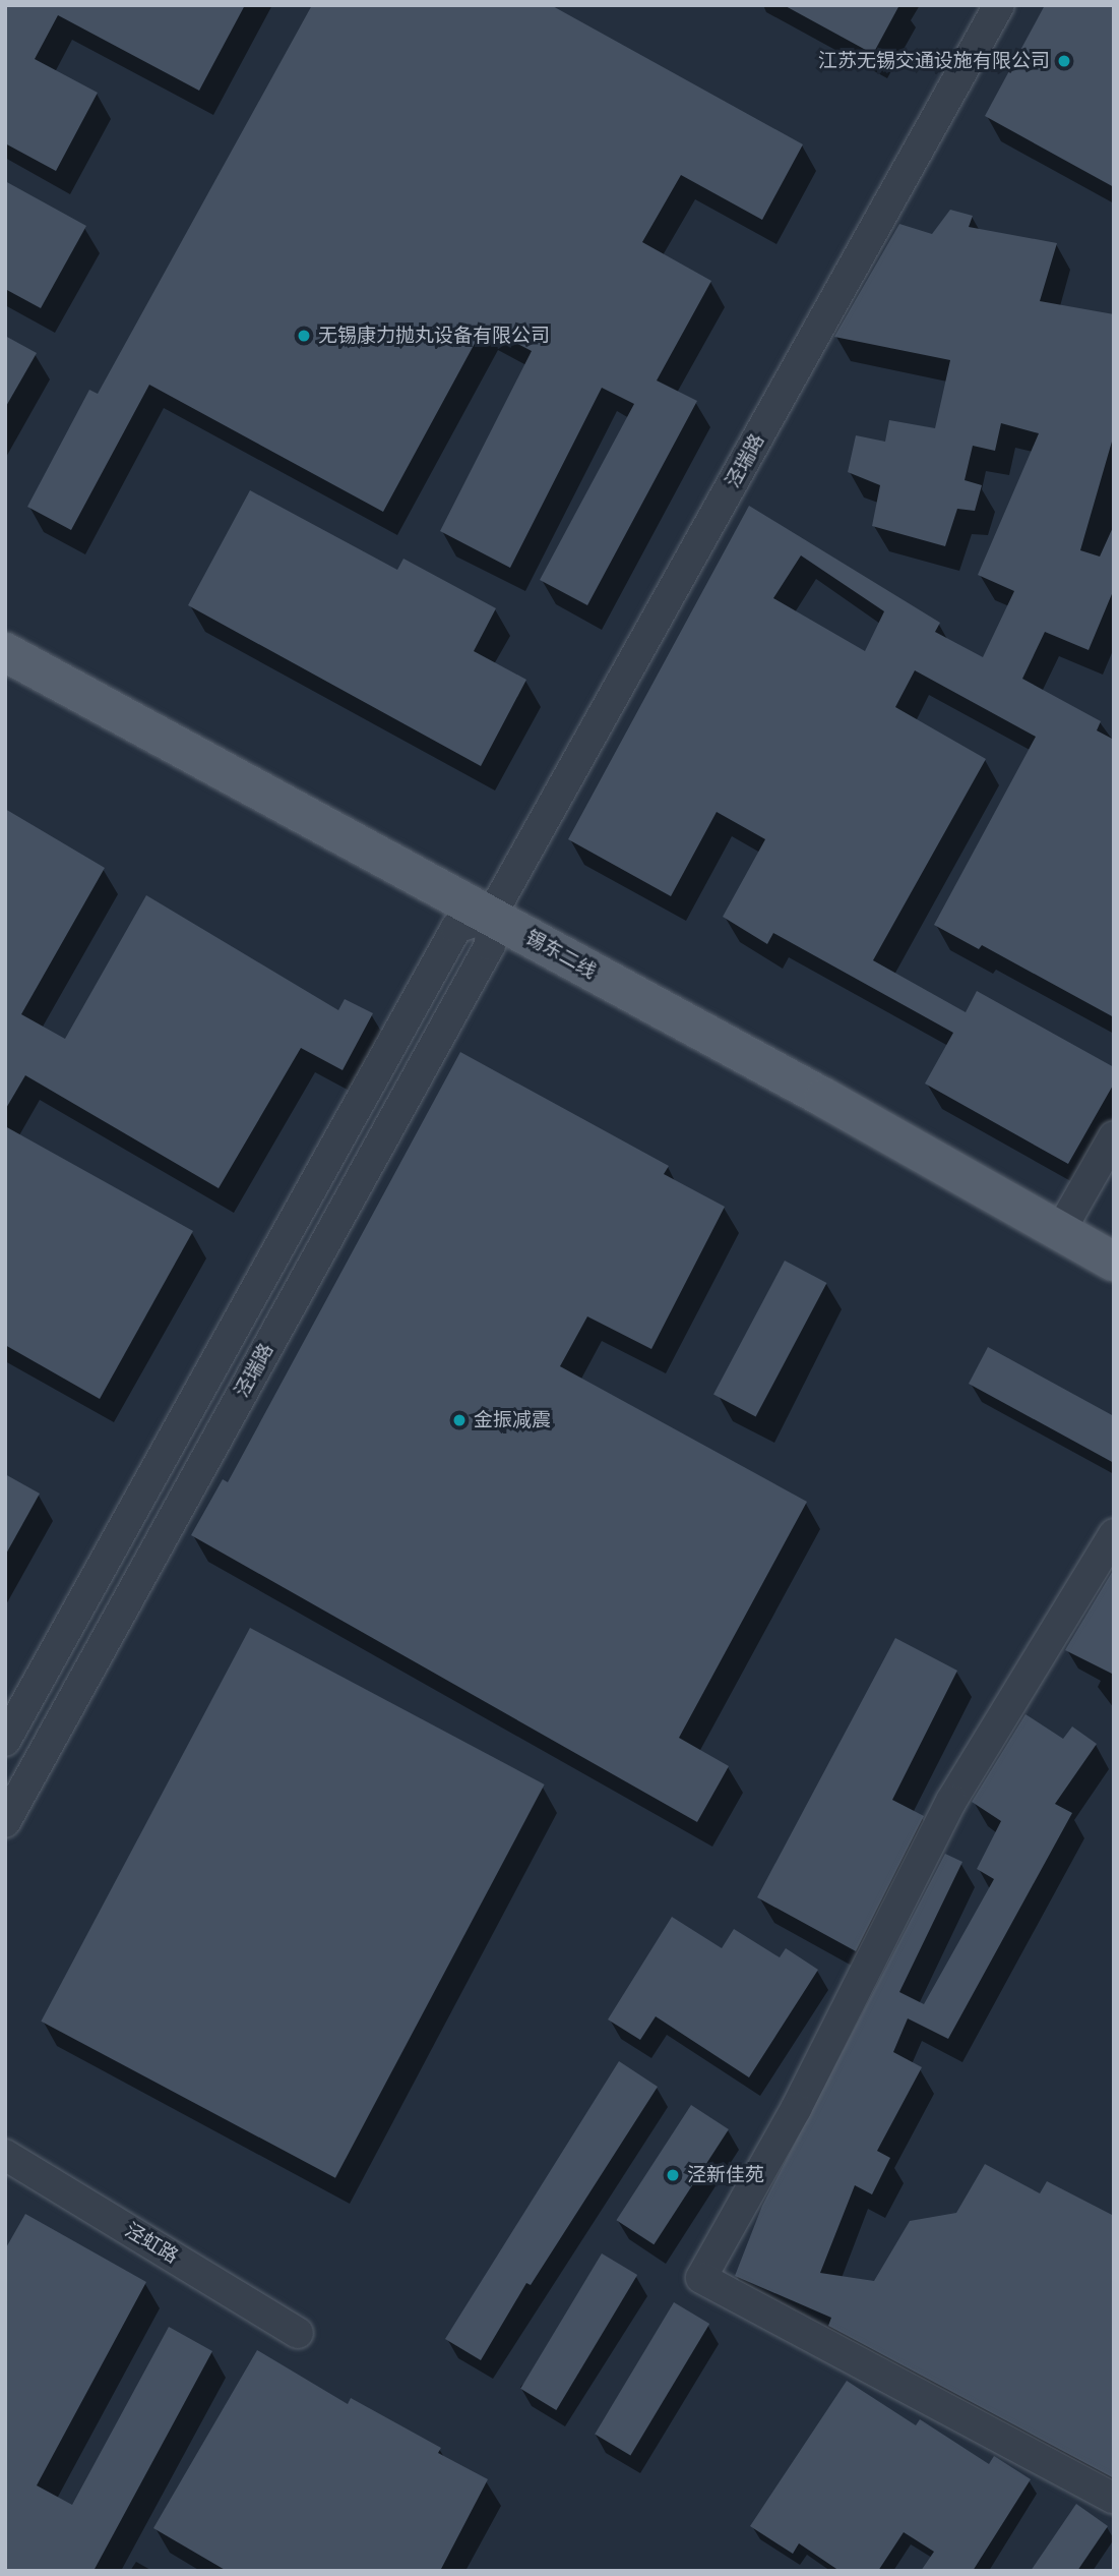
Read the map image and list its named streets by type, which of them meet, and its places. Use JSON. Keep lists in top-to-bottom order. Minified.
{"streets":{"main road":["锡东二线"],"street":["泾瑞路","泾虹路"]},"crossings":[["泾瑞路","锡东二线"]],"places":["江苏无锡交通设施有限公司","无锡康力抛丸设备有限公司","金振减震","泾新佳苑"]}
